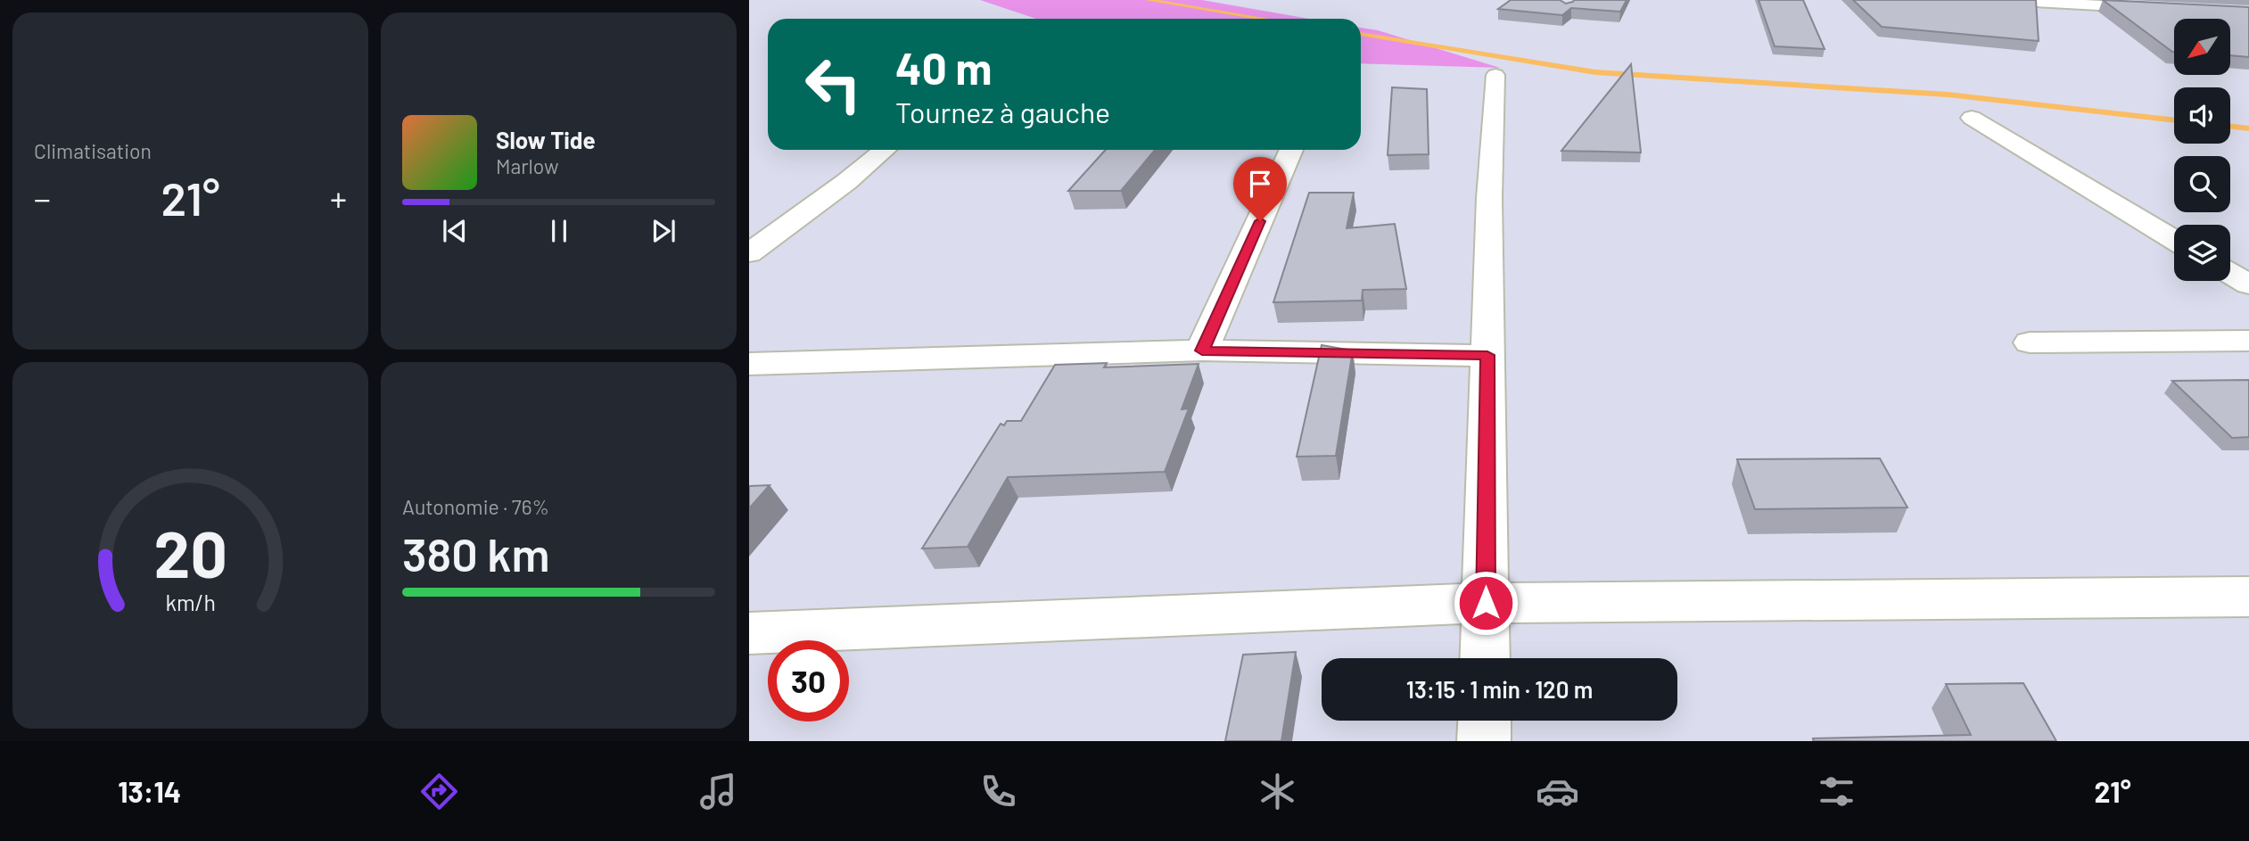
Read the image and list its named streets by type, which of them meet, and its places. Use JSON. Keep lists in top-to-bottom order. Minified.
{"north":"bottom left","page":{"tile":["Climatisation",["Autonomie · 76%","380 km"]],"turn":["40 m","Tournez à gauche"],"song":["Slow Tide","Marlow"],"heat":["−","21°","+"],"limit":"30","trip":"13:15 · 1 min · 120 m","tabs":["13:14","21°"],"gauge":["20","km/h"]}}
